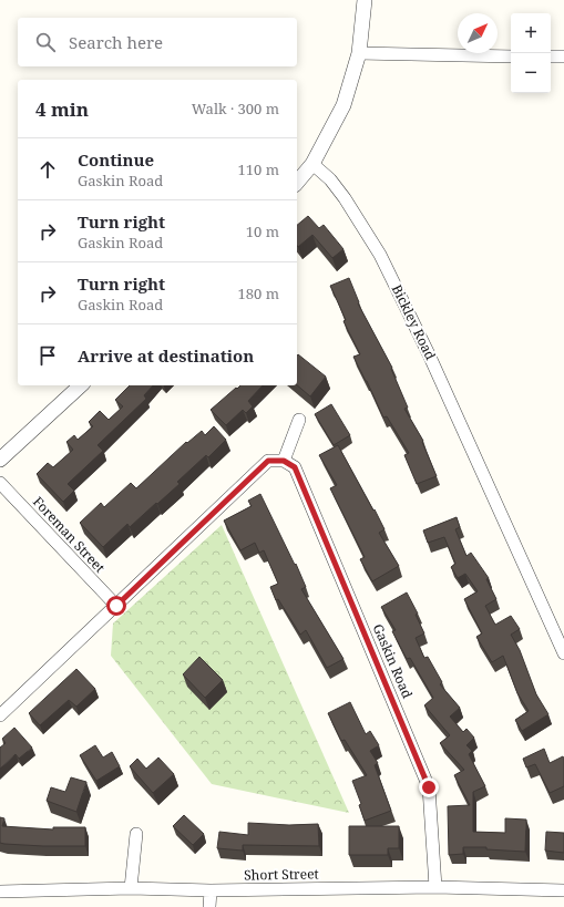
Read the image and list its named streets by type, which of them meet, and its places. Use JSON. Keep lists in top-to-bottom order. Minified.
{"streets":{"street":["Bickley Road","Foreman Street","Gaskin Road","Short Street"]},"crossings":[["Gaskin Road","Short Street"]],"north":"top right","page":{"map_buttons":["+","−"],"search":"Search here","heading":["4 min","Walk · 300 m"],"list":[["Continue","Gaskin Road","110 m"],["Turn right","Gaskin Road","10 m"],["Turn right","Gaskin Road","180 m"],"Arrive at destination"]}}
